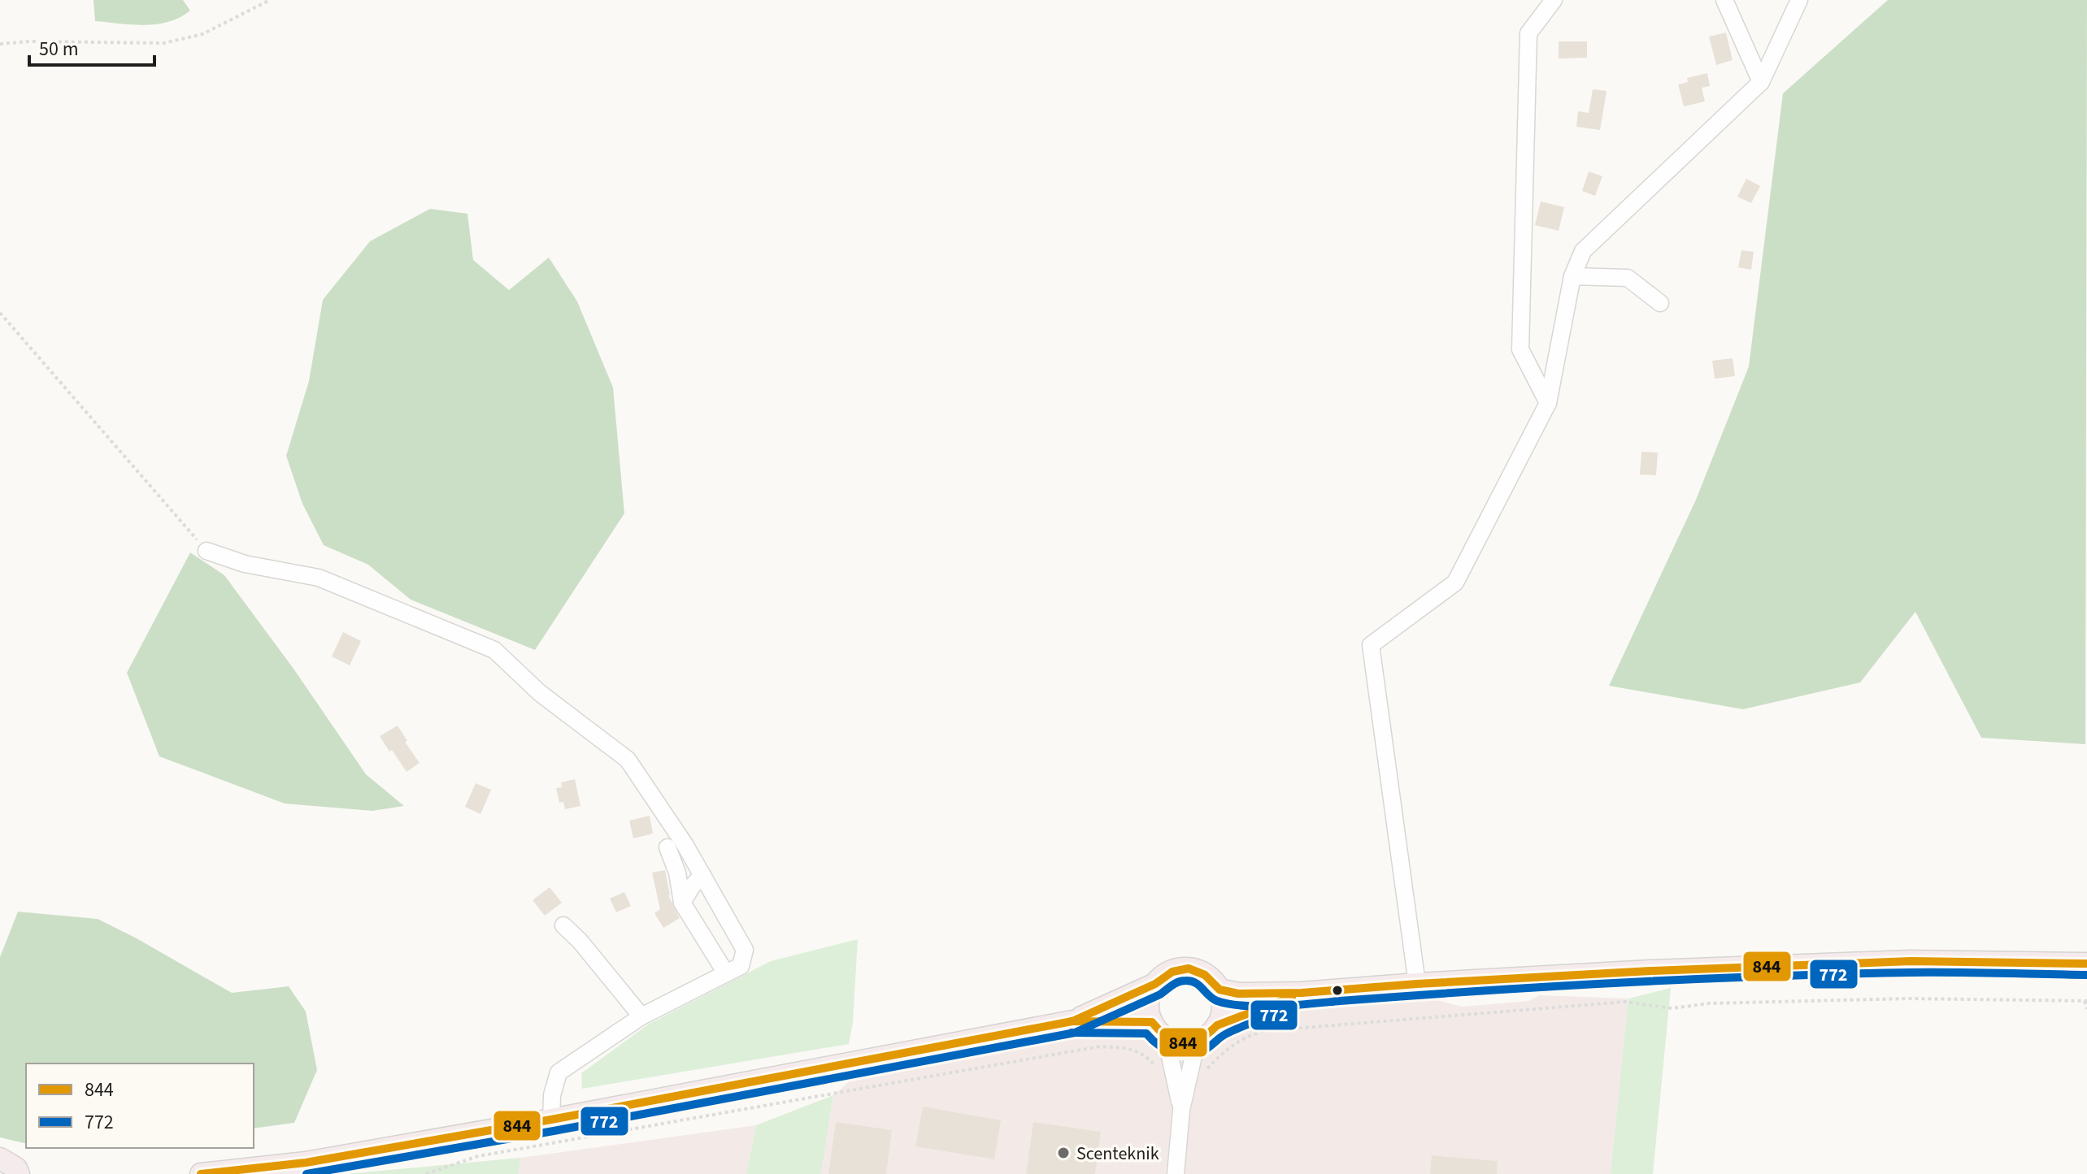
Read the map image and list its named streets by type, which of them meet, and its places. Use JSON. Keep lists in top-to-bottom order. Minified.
{"places":["Scenteknik"],"lines":["transit line 844","transit line 772"],"legend":["844","772"],"scale_bar":"50 m"}
